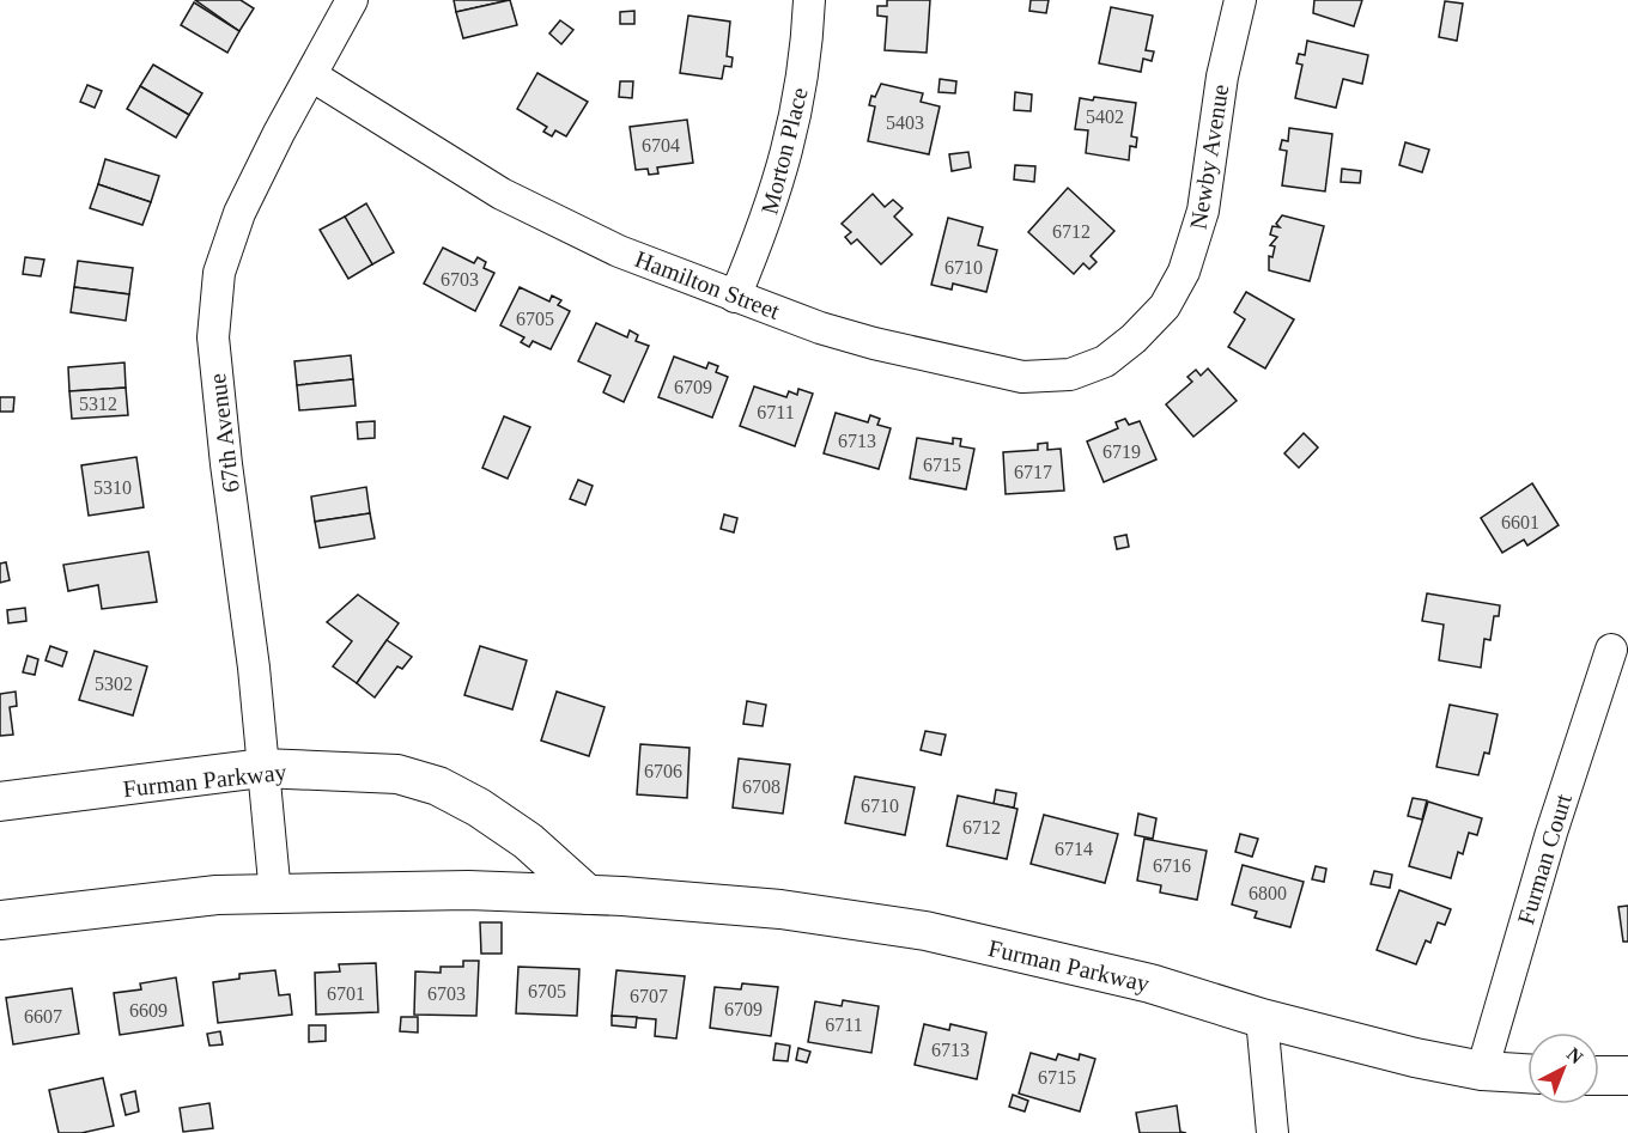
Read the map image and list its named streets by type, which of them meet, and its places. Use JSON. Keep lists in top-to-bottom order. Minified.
{"streets":{"street":["Morton Place","Newby Avenue","Hamilton Street","67th Avenue","Furman Parkway","Furman Court"]},"crossings":[["Morton Place","Hamilton Street"],["Newby Avenue","Hamilton Street"],["Hamilton Street","67th Avenue"],["67th Avenue","Furman Parkway"],["Furman Parkway","Furman Court"]],"house_numbers":["5402","5403","6704","6712","6710","6703","6705","6709","5312","6711","6713","6719","6715","6717","5310","6601","5302","6706","6708","6710","6712","6714","6716","6800","6705","6701","6703","6707","6709","6609","6607","6711","6713","6715"],"north":"top right"}
